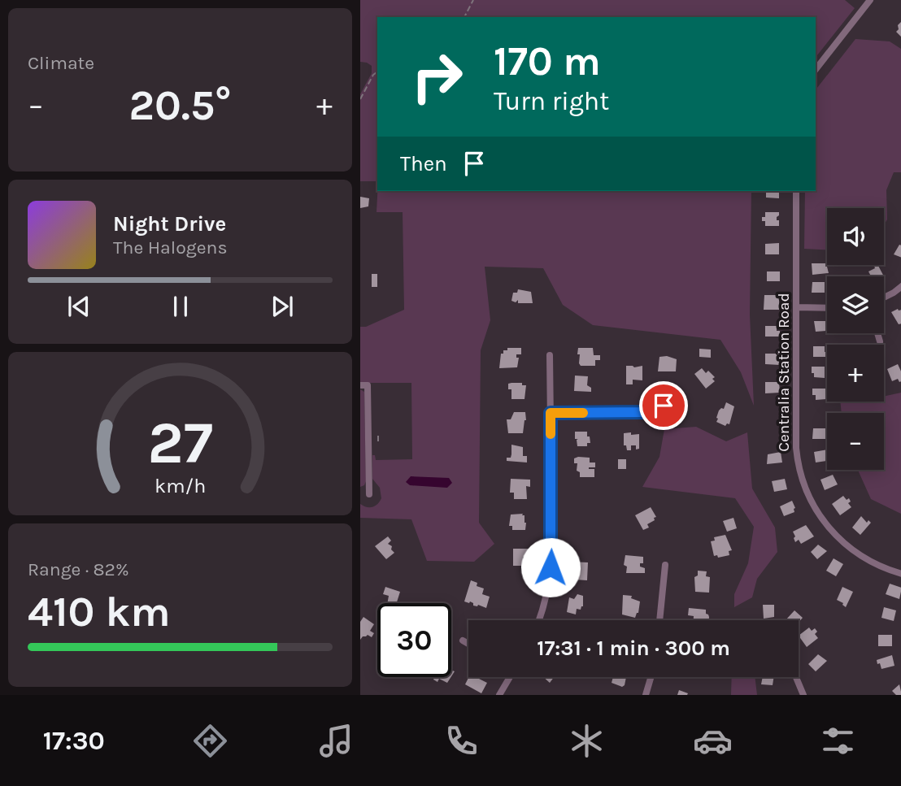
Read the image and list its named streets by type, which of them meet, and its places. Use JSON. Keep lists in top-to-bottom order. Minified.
{"streets":{"street":["Centralia Station Road"]},"page":{"tile":["Climate",["Range · 82%","410 km"]],"turn":["170 m","Turn right"],"heat":["−","20.5°","+"],"then":"Then","song":["Night Drive","The Halogens"],"map_buttons":["+","−"],"limit":"30","trip":"17:31 · 1 min · 300 m","tabs":"17:30","gauge":["27","km/h"]}}
